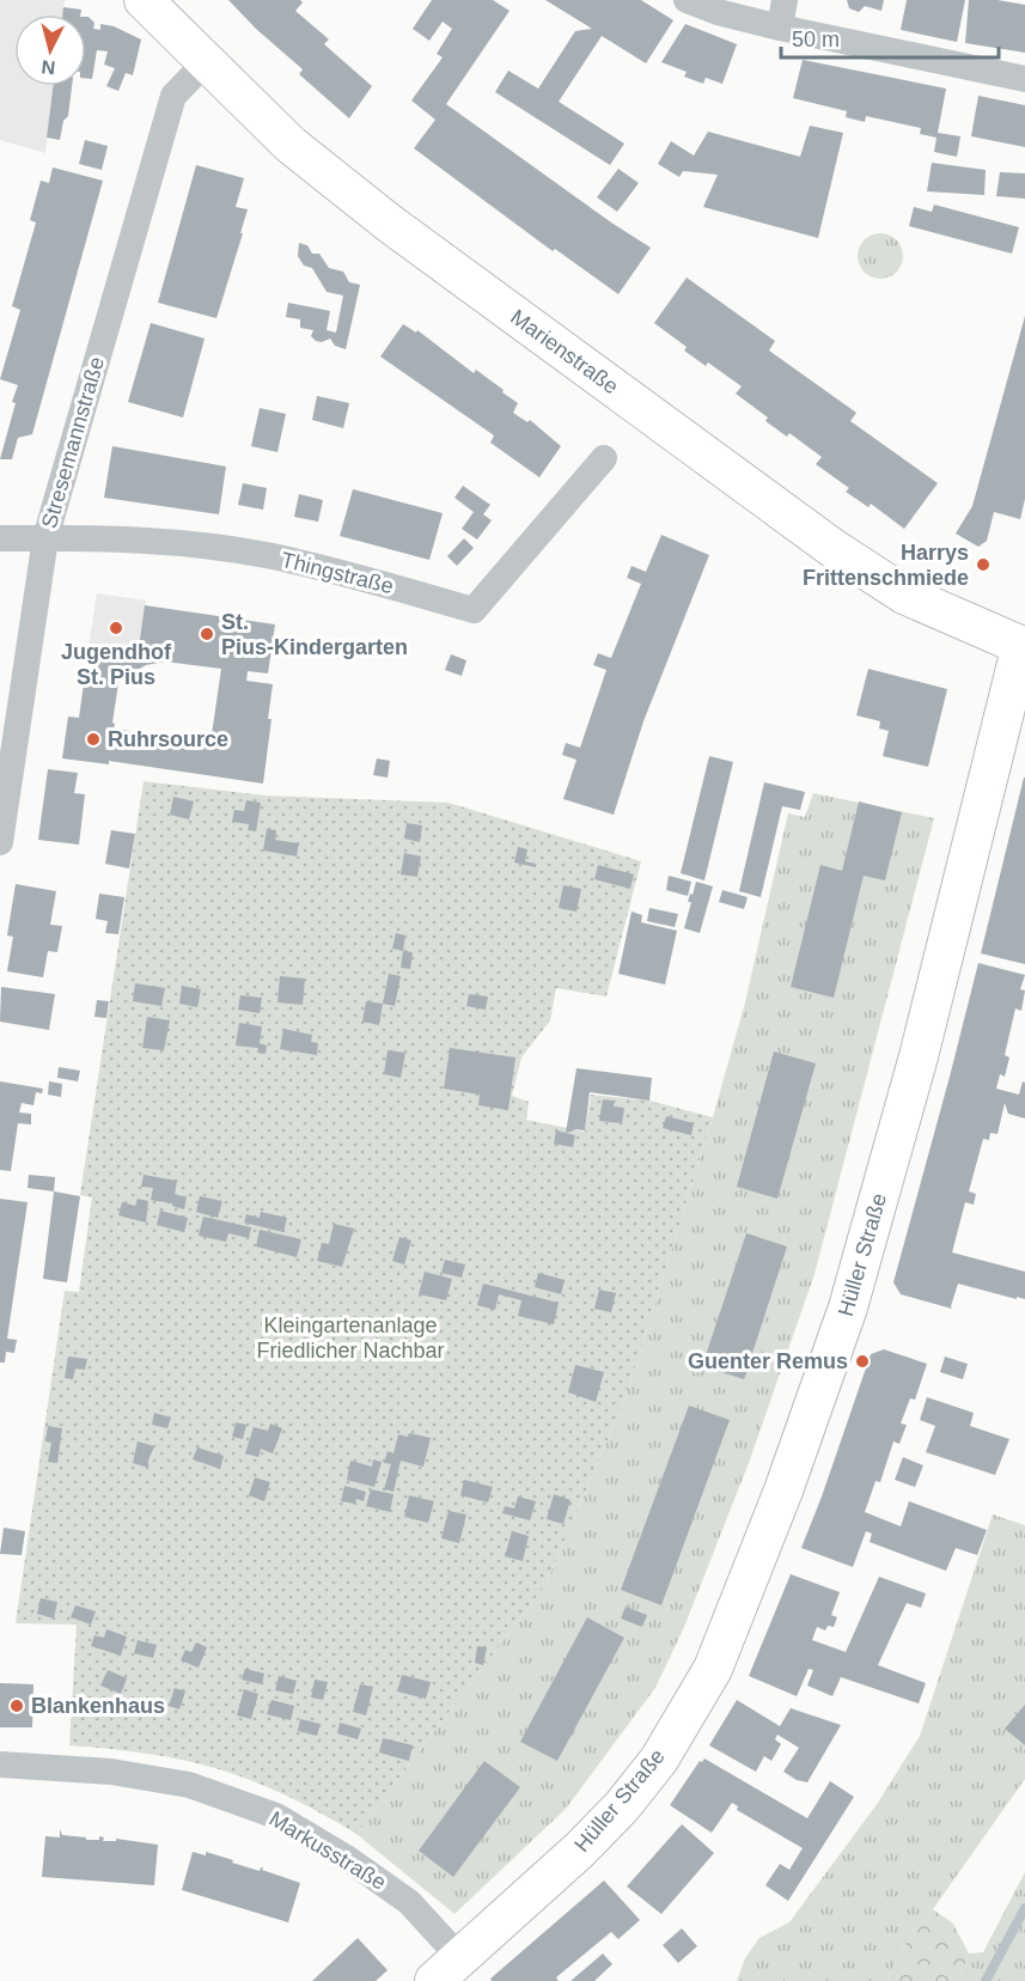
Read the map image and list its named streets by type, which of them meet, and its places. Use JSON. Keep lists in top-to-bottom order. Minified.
{"streets":{"street":["Marienstraße","Stresemannstraße","Thingstraße","Hüller Straße","Markusstraße"]},"crossings":[["Marienstraße","Stresemannstraße"],["Marienstraße","Hüller Straße"],["Stresemannstraße","Thingstraße"],["Hüller Straße","Markusstraße"]],"parks":["Kleingartenanlage Friedlicher Nachbar"],"places":["Harrys Frittenschmiede","Jugendhof St. Pius","St. Pius-Kindergarten","Ruhrsource","Guenter Remus","Blankenhaus"],"scale_bar":"50 m","north":"bottom"}
